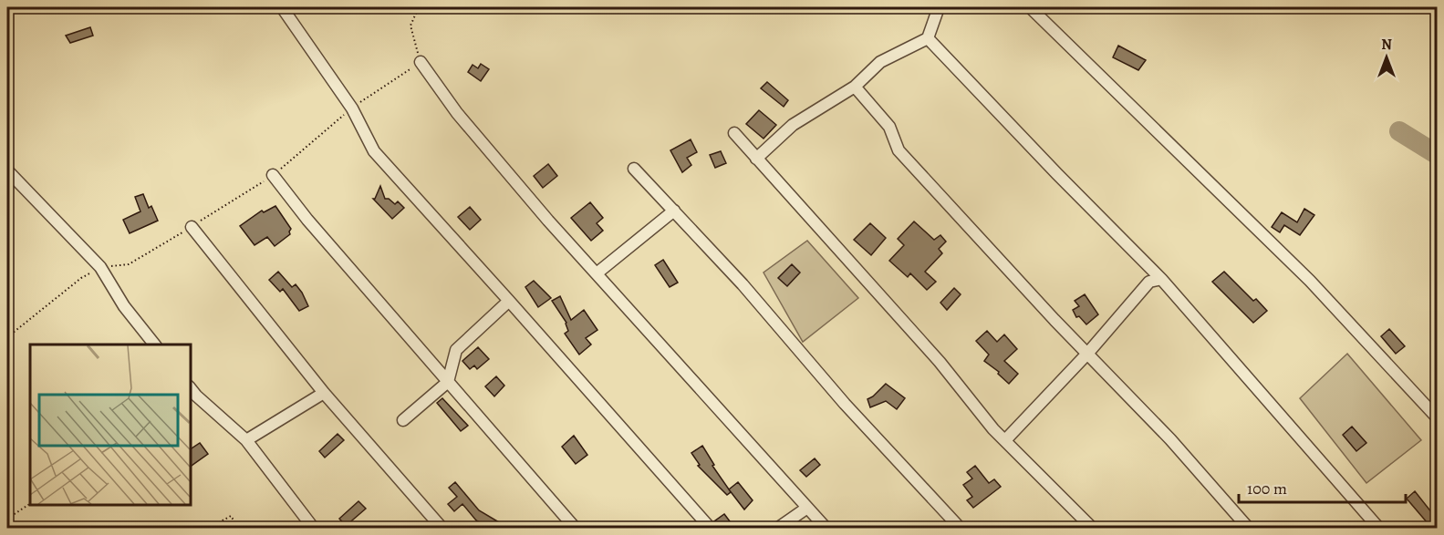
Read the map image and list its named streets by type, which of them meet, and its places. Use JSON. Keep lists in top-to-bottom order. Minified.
{"scale_bar":"100 m","north":"top"}
